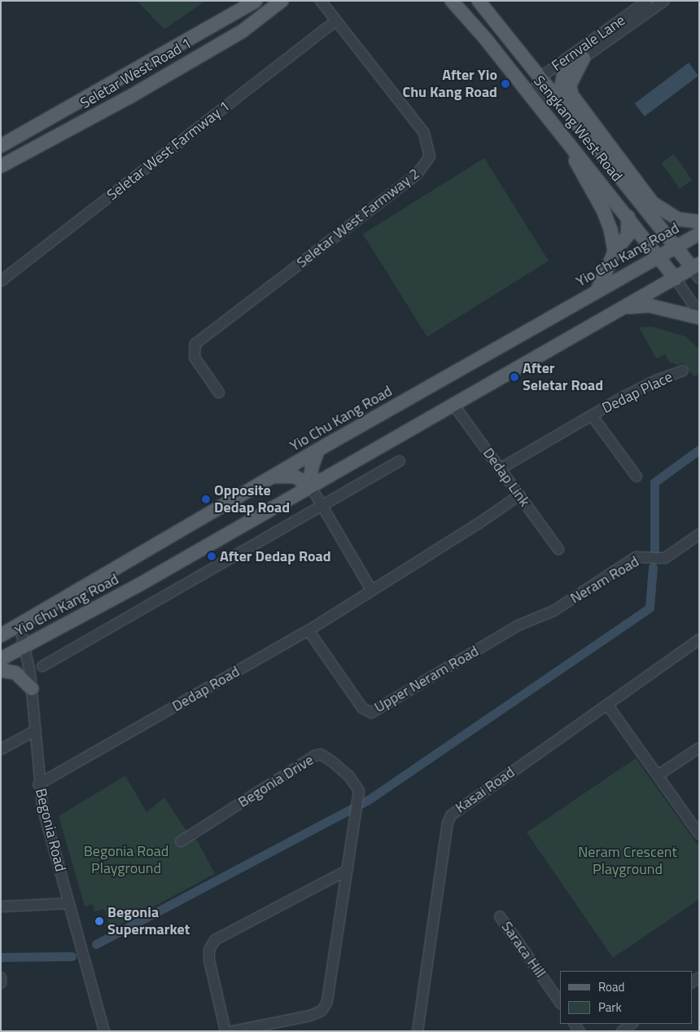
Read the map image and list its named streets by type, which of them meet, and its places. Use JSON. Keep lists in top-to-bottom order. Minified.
{"streets":{"main road":["Seletar West Road 1","Sengkang West Road","Yio Chu Kang Road"],"street":["Fernvale Lane","Seletar West Farmway 1","Seletar West Farmway 2","Dedap Place","Dedap Link","Neram Road","Upper Neram Road","Dedap Road","Begonia Drive","Kasai Road","Begonia Road","Saraca Hill"]},"crossings":[["Fernvale Lane","Sengkang West Road"],["Sengkang West Road","Yio Chu Kang Road"],["Seletar West Farmway 1","Seletar West Farmway 2"],["Yio Chu Kang Road","Dedap Link"],["Yio Chu Kang Road","Begonia Road"],["Dedap Place","Dedap Link"],["Dedap Link","Dedap Road"],["Neram Road","Upper Neram Road"],["Upper Neram Road","Dedap Road"],["Dedap Road","Begonia Road"]],"parks":["Begonia Road Playground","Neram Crescent Playground"],"places":["After Yio Chu Kang Road","After Seletar Road","Opposite Dedap Road","After Dedap Road","Begonia Supermarket"],"legend":["Road","Park"]}
